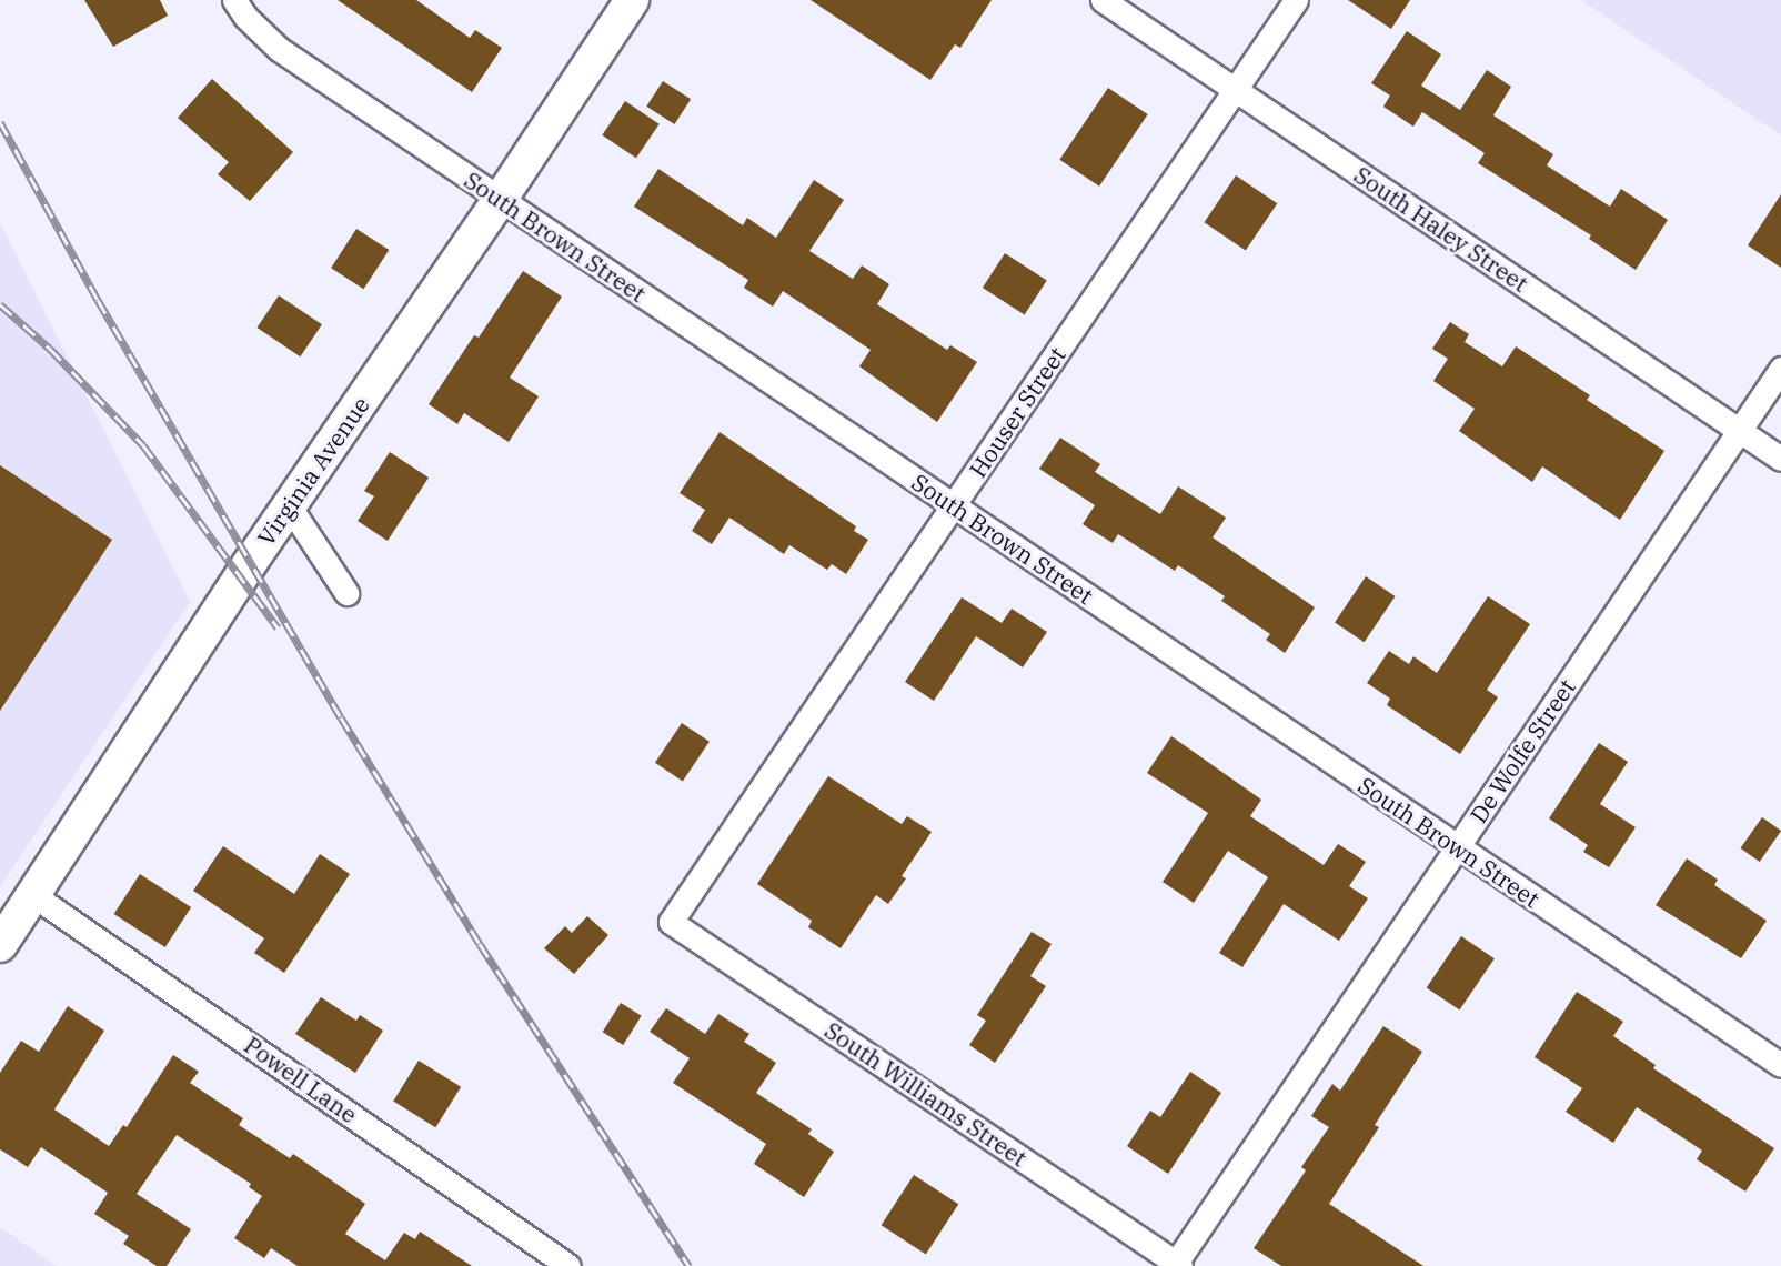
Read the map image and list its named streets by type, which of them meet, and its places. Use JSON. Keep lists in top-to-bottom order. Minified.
{"streets":{"street":["South Haley Street","South Brown Street","Houser Street","Virginia Avenue","De Wolfe Street","Powell Lane","South Williams Street"]},"crossings":[["South Haley Street","Houser Street"],["South Haley Street","De Wolfe Street"],["South Brown Street","Houser Street"],["South Brown Street","Virginia Avenue"],["South Brown Street","De Wolfe Street"],["Houser Street","South Williams Street"],["Virginia Avenue","Powell Lane"],["De Wolfe Street","South Williams Street"]]}
